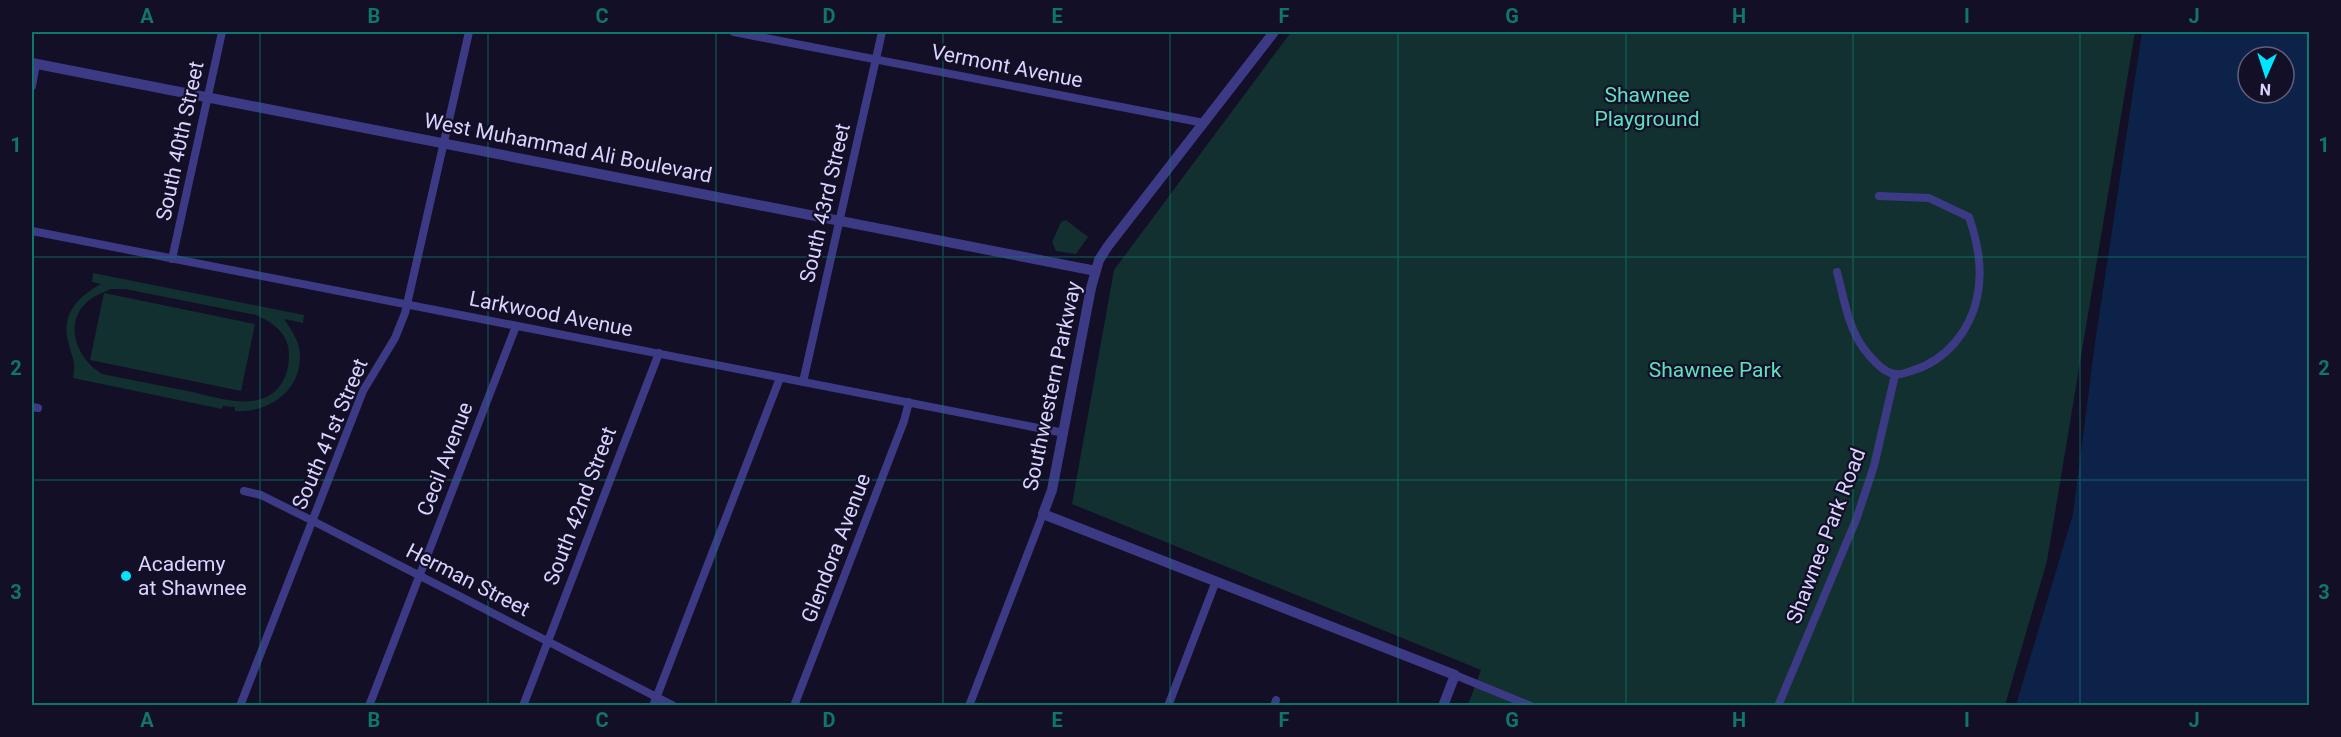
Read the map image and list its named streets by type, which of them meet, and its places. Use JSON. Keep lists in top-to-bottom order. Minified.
{"streets":{"street":["Vermont Avenue","South 40th Street","West Muhammad Ali Boulevard","South 43rd Street","Larkwood Avenue","Southwestern Parkway","South 41st Street","Cecil Avenue","South 42nd Street","Shawnee Park Road","Glendora Avenue","Herman Street"]},"crossings":[["Vermont Avenue","South 43rd Street"],["Vermont Avenue","Southwestern Parkway"],["South 40th Street","West Muhammad Ali Boulevard"],["South 40th Street","Larkwood Avenue"],["West Muhammad Ali Boulevard","South 43rd Street"],["West Muhammad Ali Boulevard","Southwestern Parkway"],["West Muhammad Ali Boulevard","South 41st Street"],["South 43rd Street","Larkwood Avenue"],["Larkwood Avenue","Southwestern Parkway"],["Larkwood Avenue","South 41st Street"],["Larkwood Avenue","Cecil Avenue"],["Larkwood Avenue","South 42nd Street"],["Larkwood Avenue","Glendora Avenue"],["South 41st Street","Herman Street"],["Cecil Avenue","Herman Street"],["South 42nd Street","Herman Street"]],"parks":["Shawnee Playground","Shawnee Park"],"places":["Academy at Shawnee"],"north":"bottom","grid":{"columns":["A","B","C","D","E","F","G","H","I","J"],"rows":["1","2","3"]}}
